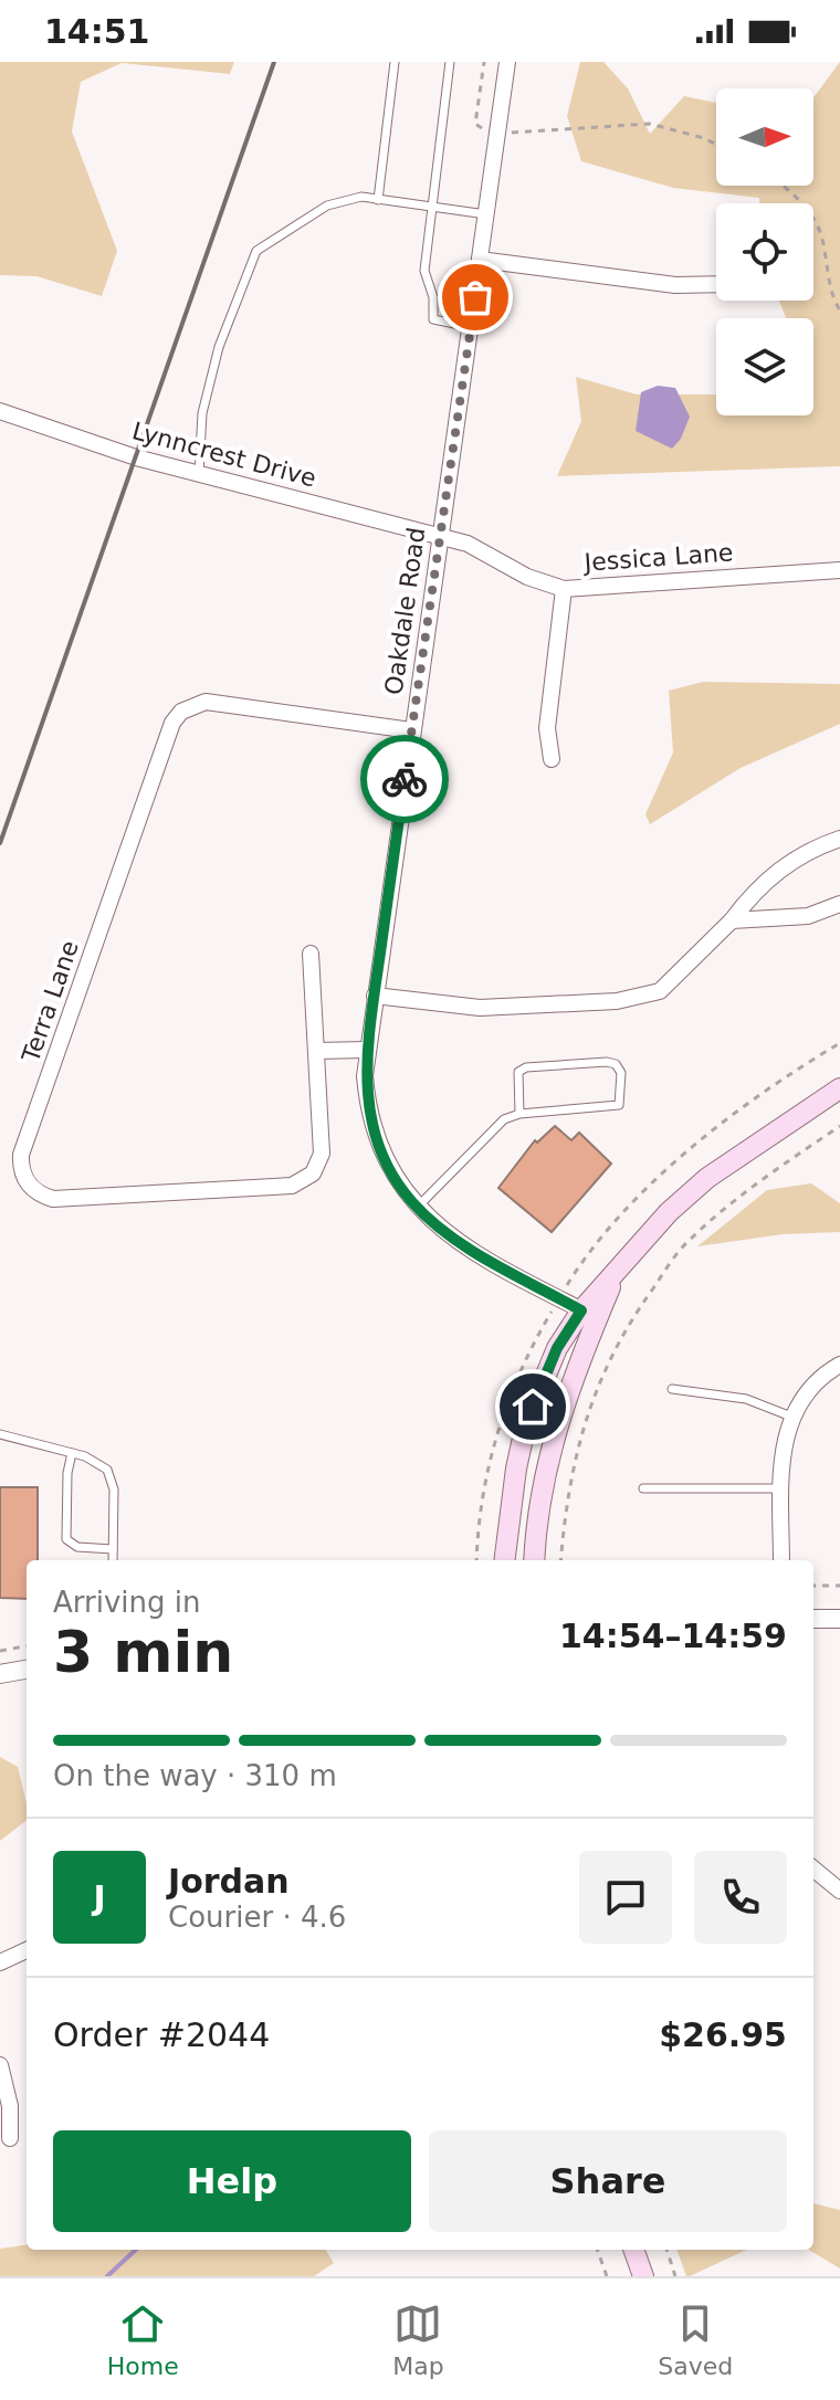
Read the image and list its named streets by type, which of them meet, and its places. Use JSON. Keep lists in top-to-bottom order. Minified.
{"streets":{"street":["Lynncrest Drive","Jessica Lane","Oakdale Road","Terra Lane"]},"crossings":[["Lynncrest Drive","Jessica Lane"],["Lynncrest Drive","Oakdale Road"],["Jessica Lane","Oakdale Road"],["Oakdale Road","Terra Lane"]],"north":"right","page":{"status":"14:51","heading":["3 min","Arriving in","14:54–14:59"],"panel":["Jordan","Courier · 4.6","Order #2044","$26.95"],"bar":"On the way · 310 m","round":"J","buttons":["Help","Share"],"tabs":["Home","Map","Saved"]}}
